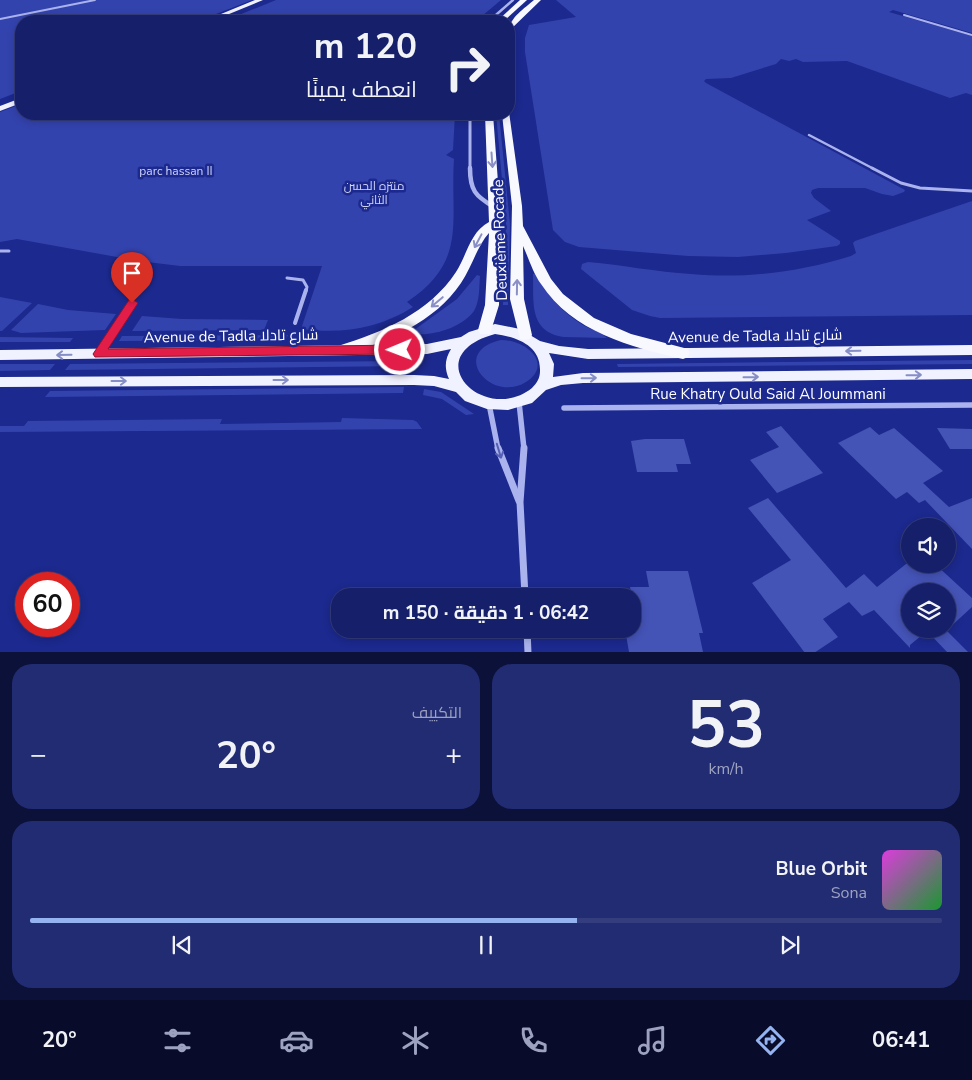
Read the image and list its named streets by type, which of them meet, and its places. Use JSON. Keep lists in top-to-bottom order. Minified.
{"streets":{"highway":["Deuxième Rocade"],"main road":["Avenue de Tadla شارع تادلا"],"street":["Rue Khatry Ould Said Al Joummani"]},"crossings":[["Deuxième Rocade","Avenue de Tadla شارع تادلا"]],"parks":["parc hassan II","منتزه الحسن الثاني"],"page":{"turn":["120 m","انعطف يمينًا"],"limit":"60","trip":"06:42 · 1 دقيقة · 150 m","tile":[["53","km/h"],"التكييف"],"heat":["−","20°","+"],"song":["Blue Orbit","Sona"],"tabs":["06:41","20°"]}}
